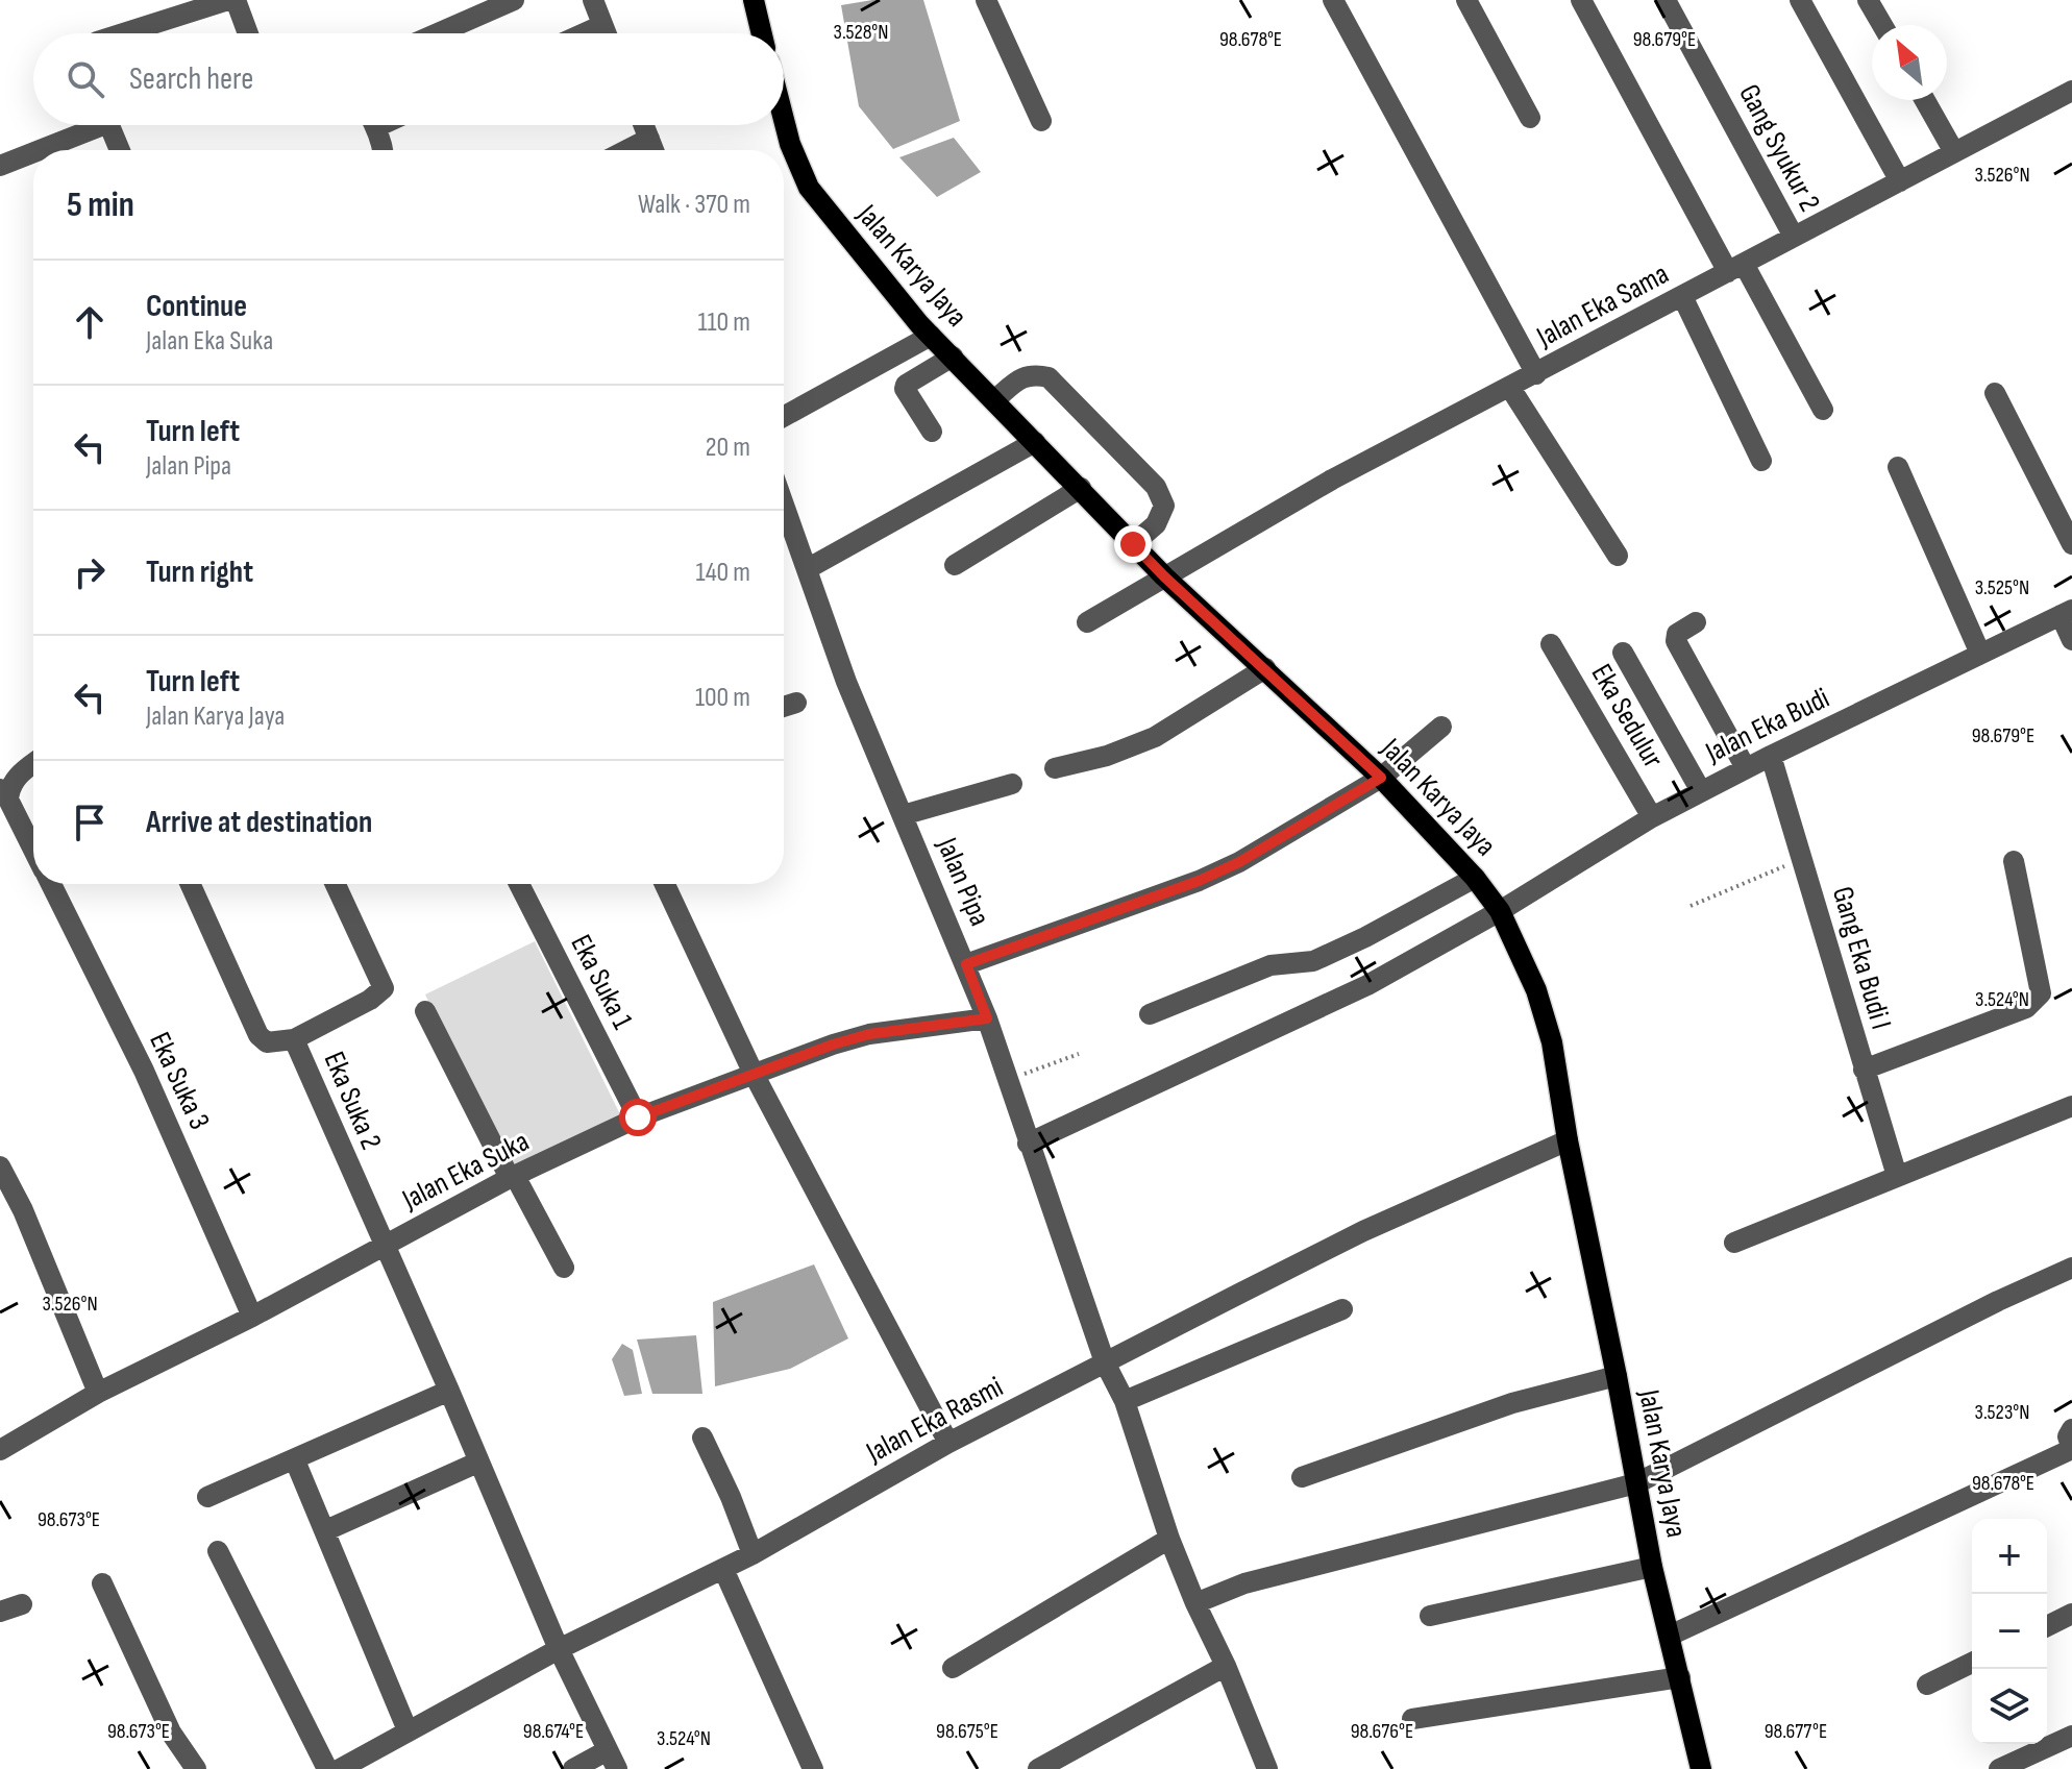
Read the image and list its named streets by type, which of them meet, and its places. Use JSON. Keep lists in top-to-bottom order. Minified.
{"streets":{"main road":["Jalan Karya Jaya"],"street":["Gang Syukur 2","Jalan Eka Sama","Eka Sedulur","Jalan Eka Budi","Jalan Pipa","Gang Eka Budi I","Eka Suka 1","Eka Suka 3","Eka Suka 2","Jalan Eka Suka","Jalan Eka Rasmi"]},"crossings":[["Gang Syukur 2","Jalan Eka Sama"],["Jalan Karya Jaya","Jalan Eka Sama"],["Jalan Karya Jaya","Jalan Eka Budi"],["Jalan Karya Jaya","Jalan Eka Rasmi"],["Eka Sedulur","Jalan Eka Budi"],["Jalan Eka Budi","Jalan Pipa"],["Jalan Eka Budi","Gang Eka Budi I"],["Jalan Pipa","Jalan Eka Suka"],["Jalan Pipa","Jalan Eka Rasmi"],["Eka Suka 1","Jalan Eka Suka"],["Eka Suka 3","Jalan Eka Suka"],["Eka Suka 2","Jalan Eka Suka"],["Eka Suka 2","Jalan Eka Rasmi"]],"north":"top left","page":{"search":"Search here","heading":["5 min","Walk · 370 m"],"list":[["Continue","Jalan Eka Suka","110 m"],["Turn left","Jalan Pipa","20 m"],["Turn right","140 m"],["Turn left","Jalan Karya Jaya","100 m"],"Arrive at destination"],"map_buttons":["+","−"]},"coordinates":["3.528°N","98.678°E","98.679°E","3.526°N","3.525°N","3.524°N","3.523°N","98.673°E","98.674°E","98.675°E","98.676°E","98.677°E"]}
